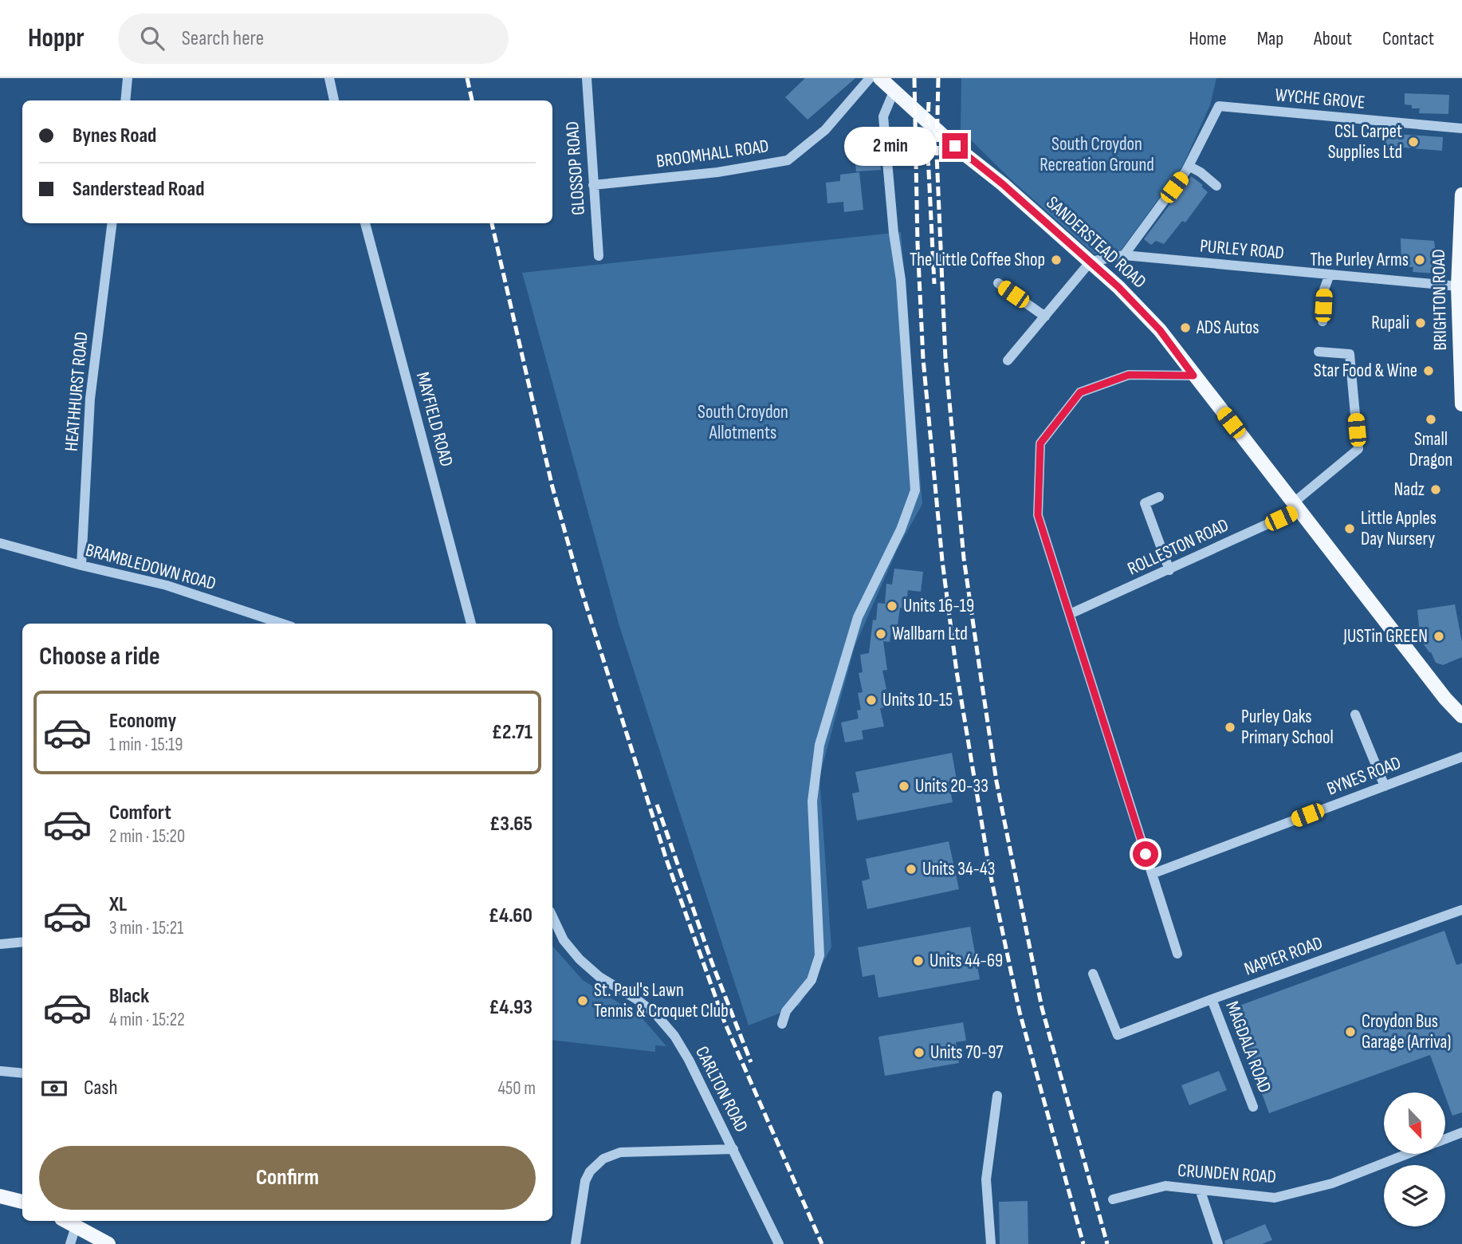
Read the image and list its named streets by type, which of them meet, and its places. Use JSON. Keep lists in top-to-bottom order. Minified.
{"streets":{"main road":["SANDERSTEAD ROAD","BRIGHTON ROAD"],"street":["WYCHE GROVE","BROOMHALL ROAD","GLOSSOP ROAD","PURLEY ROAD","HEATHHURST ROAD","MAYFIELD ROAD","ROLLESTON ROAD","BRAMBLEDOWN ROAD","BYNES ROAD","NAPIER ROAD","MAGDALA ROAD","CARLTON ROAD","CRUNDEN ROAD"]},"crossings":[["WYCHE GROVE","PURLEY ROAD"],["BROOMHALL ROAD","GLOSSOP ROAD"],["SANDERSTEAD ROAD","PURLEY ROAD"],["SANDERSTEAD ROAD","ROLLESTON ROAD"],["PURLEY ROAD","BRIGHTON ROAD"],["HEATHHURST ROAD","BRAMBLEDOWN ROAD"],["NAPIER ROAD","MAGDALA ROAD"]],"parks":["South Croydon Recreation Ground","South Croydon Allotments"],"places":["CSL Carpet Supplies Ltd","The Little Coffee Shop","The Purley Arms","Rupali","ADS Autos","Star Food & Wine","Small Dragon","Nadz","Little Apples Day Nursery","Units 16-19","Wallbarn Ltd","JUSTin GREEN","Units 10-15","Purley Oaks Primary School","Units 20-33","Units 34-43","Units 44-69","St. Paul's Lawn Tennis & Croquet Club","Croydon Bus Garage (Arriva)","Units 70-97"],"north":"bottom right","page":{"header":"Hoppr","search":"Search here","nav":["Home","Map","About","Contact"],"banner":["Bynes Road","Sanderstead Road"],"bubble":"2 min","heading":"Choose a ride","list":[{"name":"Economy","note":"1 min · 15:19","value":"£2.71"},{"name":"Comfort","note":"2 min · 15:20","value":"£3.65"},{"name":"XL","note":"3 min · 15:21","value":"£4.60"},{"name":"Black","note":"4 min · 15:22","value":"£4.93"}],"pay":["Cash","450 m"],"buttons":"Confirm"}}
